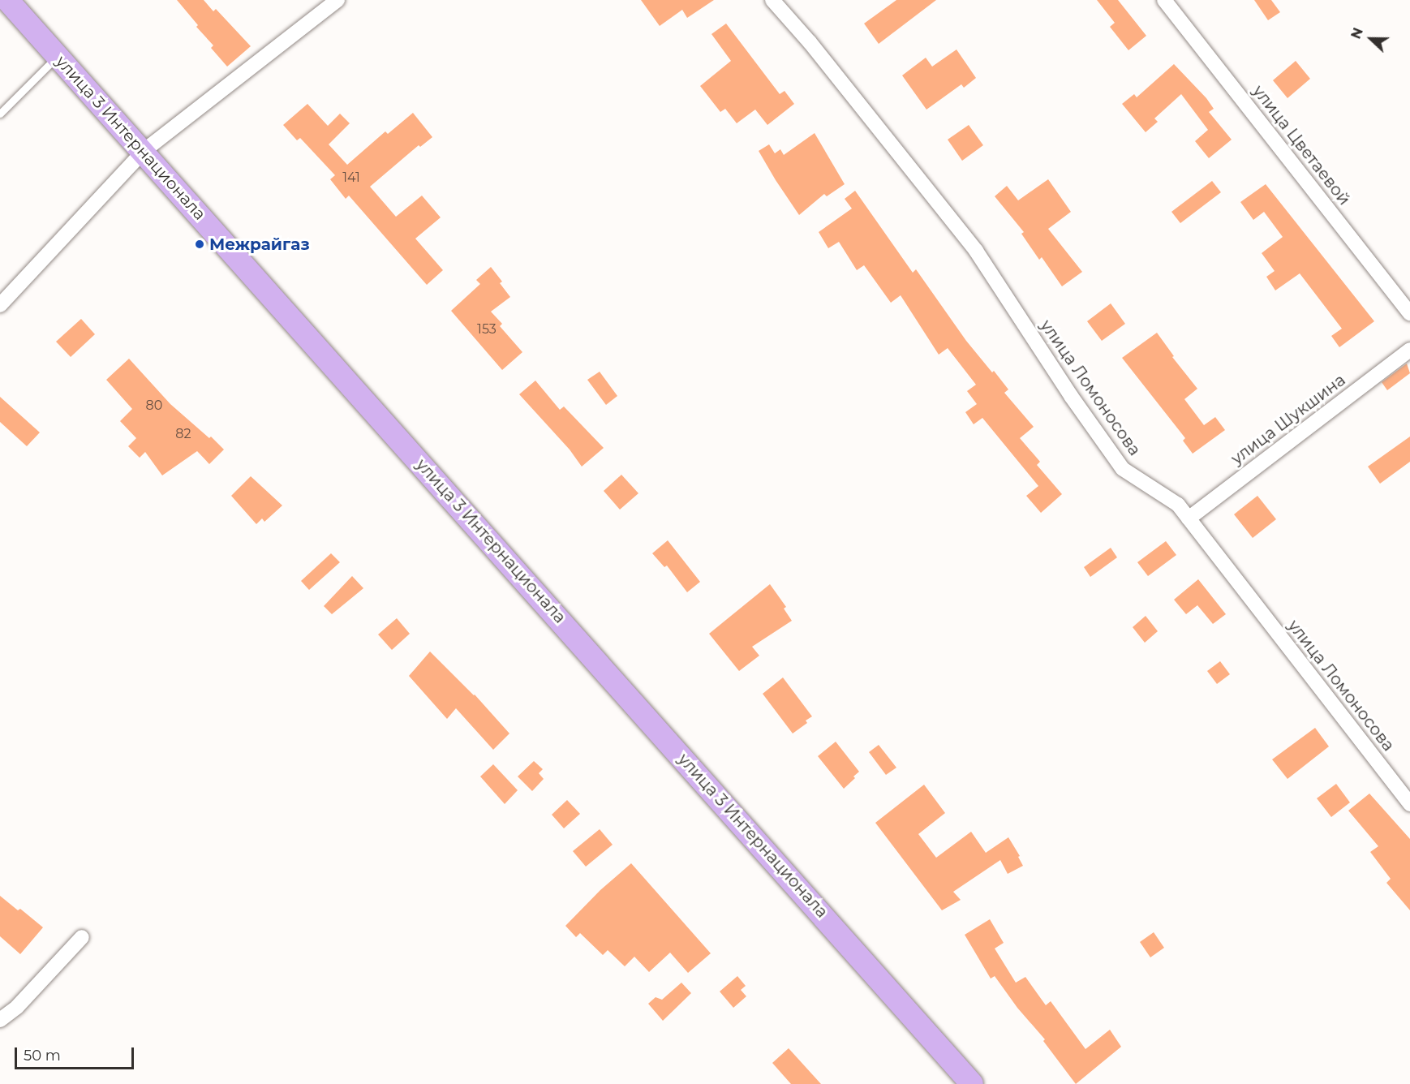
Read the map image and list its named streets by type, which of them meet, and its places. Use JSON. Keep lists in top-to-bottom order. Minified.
{"streets":{"main road":["улица 3 Интернационала"],"street":["улица Цветаевой","улица Ломоносова","улица Шукшина"]},"crossings":[["улица Ломоносова","улица Шукшина"]],"places":["Межрайгаз"],"house_numbers":["141","153","80","82"],"scale_bar":"50 m","north":"left"}
